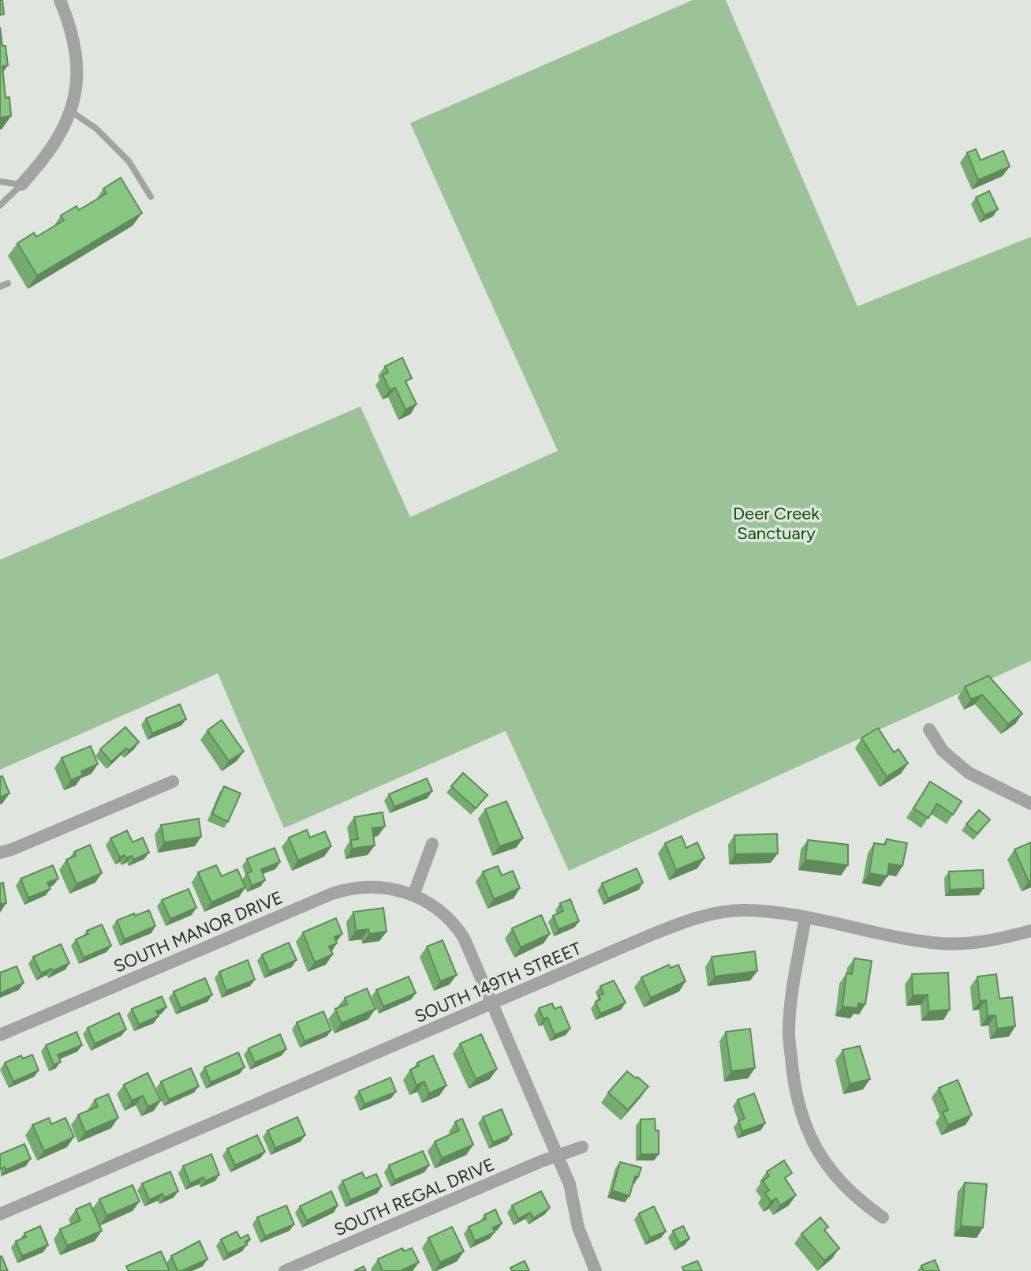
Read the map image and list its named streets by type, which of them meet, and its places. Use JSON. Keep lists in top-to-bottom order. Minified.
{"streets":{"street":["SOUTH MANOR DRIVE","SOUTH 149TH STREET","SOUTH REGAL DRIVE"]},"crossings":[["SOUTH MANOR DRIVE","SOUTH 149TH STREET"],["SOUTH MANOR DRIVE","SOUTH REGAL DRIVE"]],"parks":["Deer Creek Sanctuary"]}
